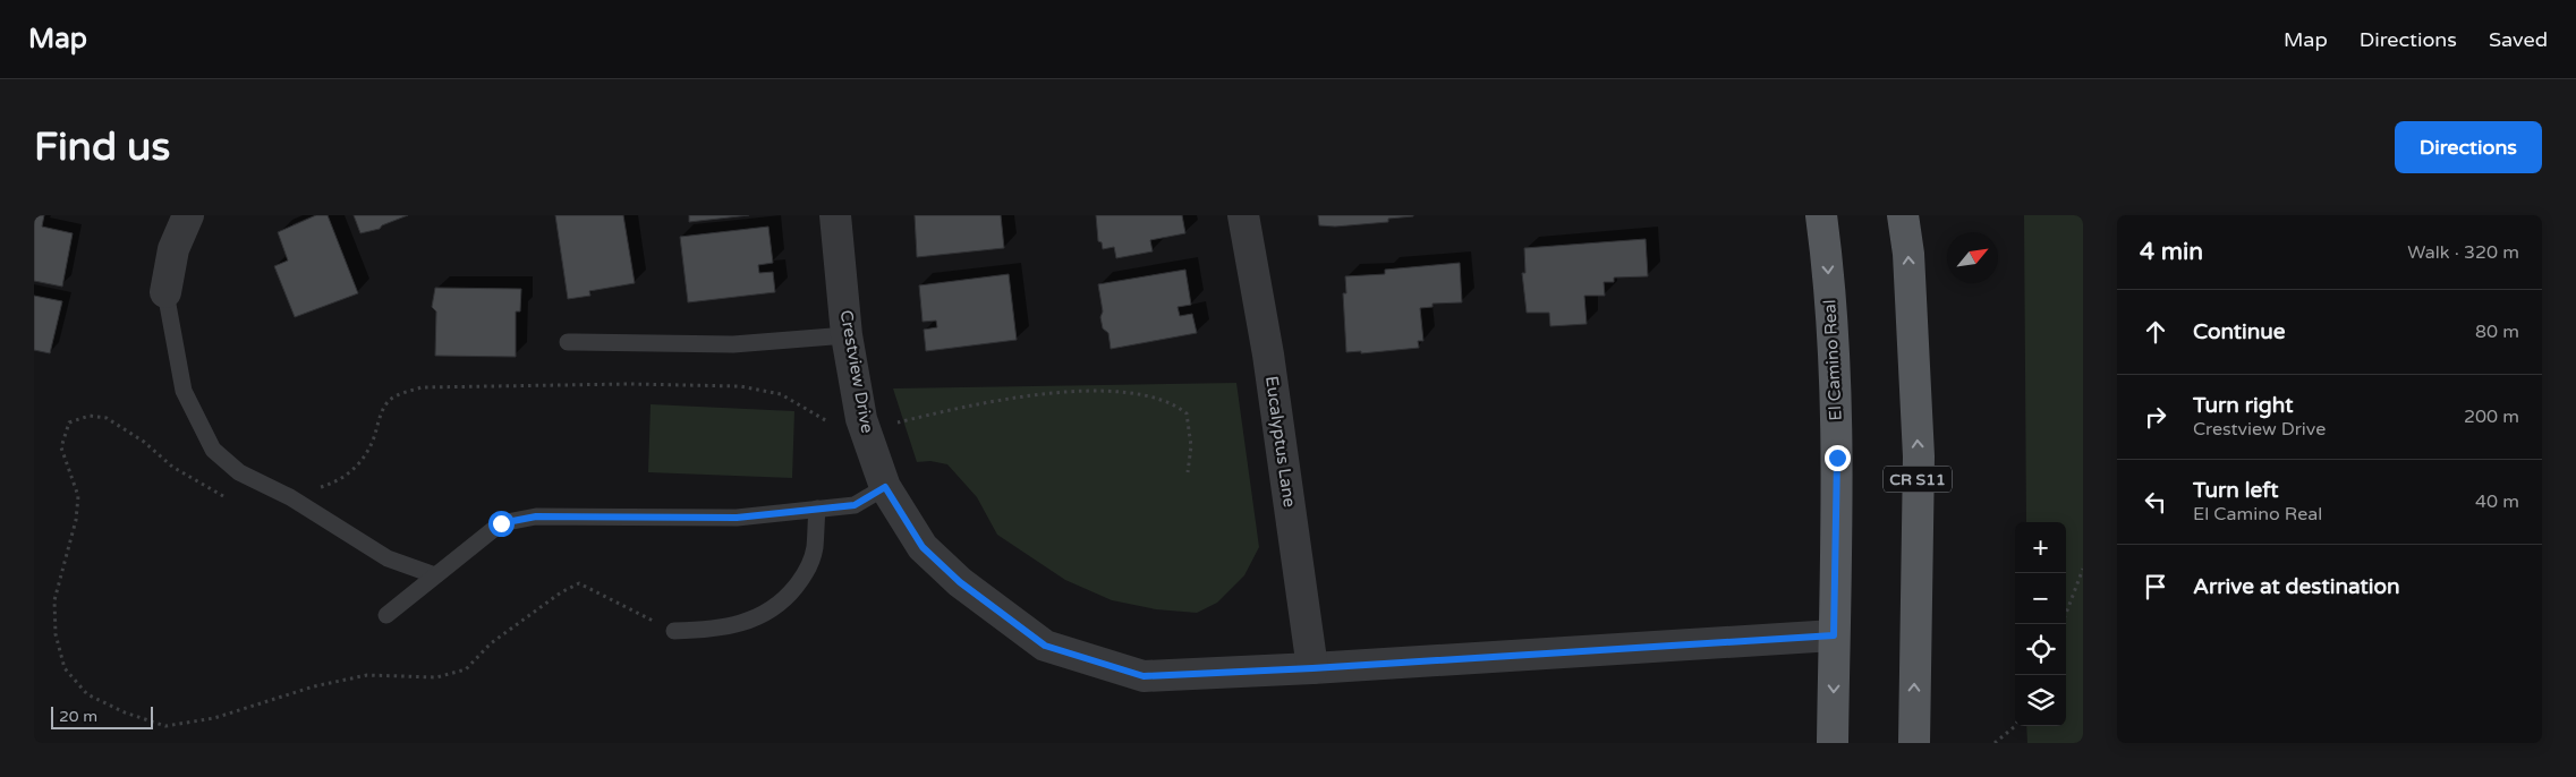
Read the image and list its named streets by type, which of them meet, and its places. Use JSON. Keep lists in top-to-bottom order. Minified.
{"streets":{"main road":["El Camino Real","CR S11"],"street":["Crestview Drive","Eucalyptus Lane"]},"crossings":[["El Camino Real","Crestview Drive"],["Crestview Drive","Eucalyptus Lane"]],"scale_bar":"20 m","north":"top right","page":{"header":"Map","nav":["Map","Directions","Saved"],"buttons":"Directions","title":"Find us","heading":["4 min","Walk · 320 m"],"list":[["Continue","80 m"],["Turn right","Crestview Drive","200 m"],["Turn left","El Camino Real","40 m"],"Arrive at destination"],"map_buttons":["+","−"],"scale":"20 m"}}
